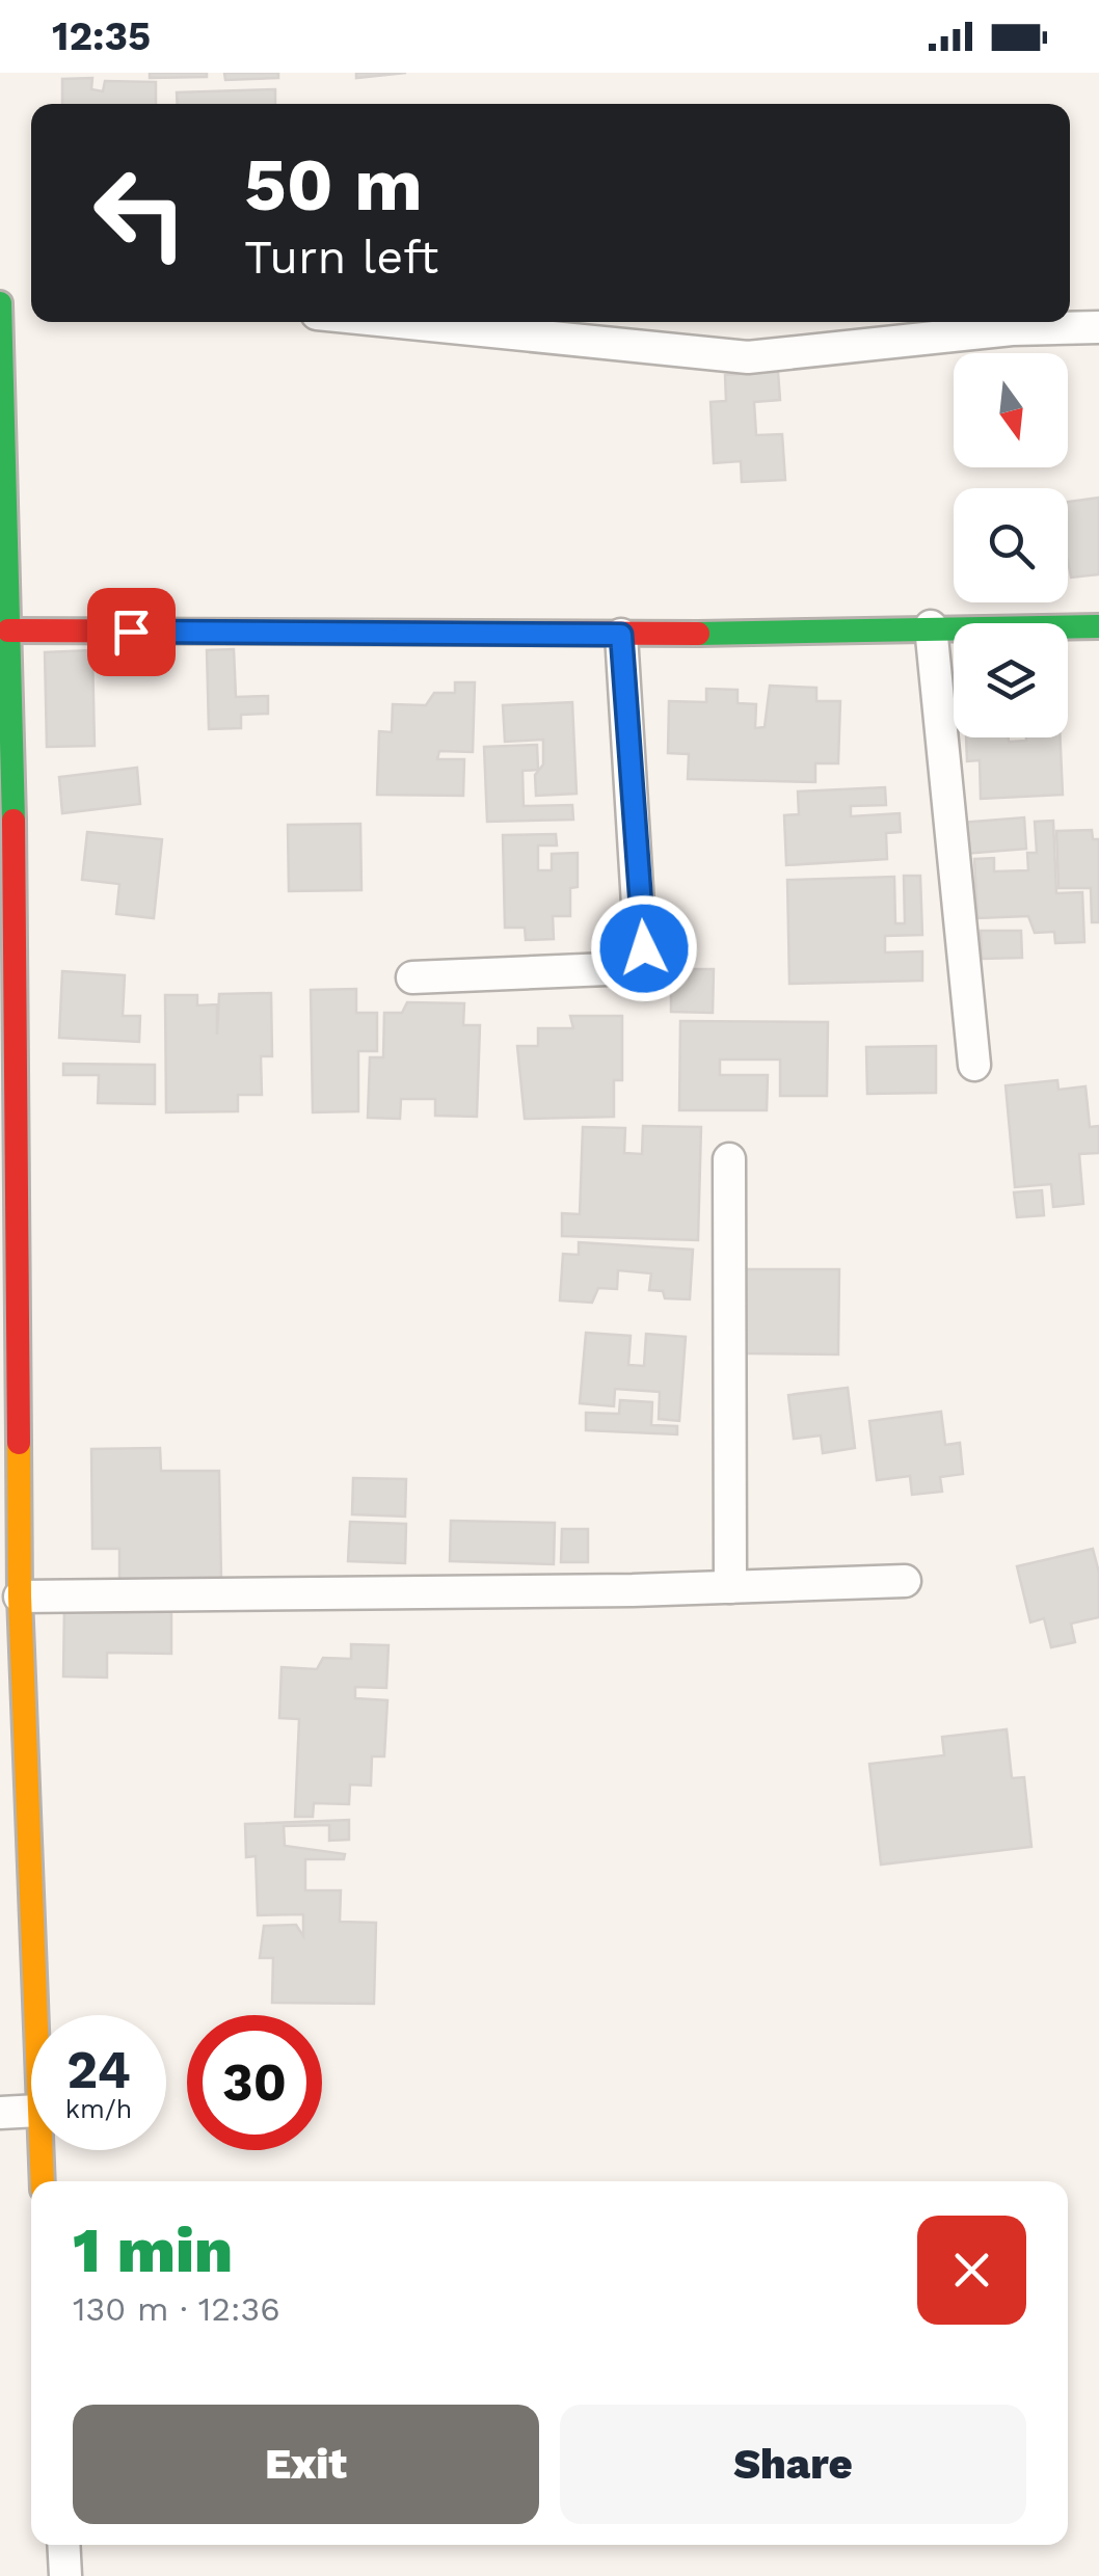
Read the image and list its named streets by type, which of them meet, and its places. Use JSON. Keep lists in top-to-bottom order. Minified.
{"north":"bottom","page":{"status":"12:35","turn":["50 m","Turn left"],"speed":"24 km/h","limit":"30","heading":["1 min","130 m · 12:36"],"buttons":["Exit","Share"]}}
